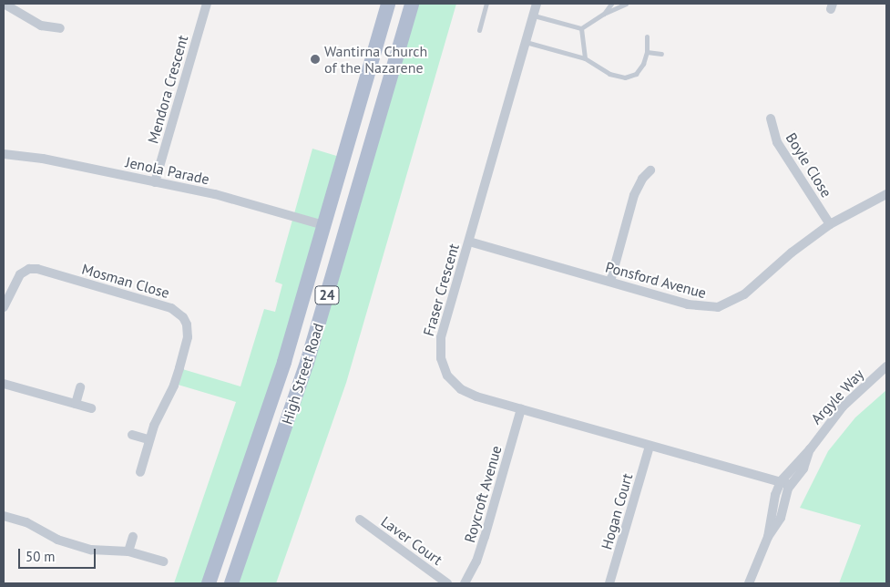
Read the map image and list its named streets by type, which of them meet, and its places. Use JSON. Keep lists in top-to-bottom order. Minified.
{"streets":{"main road":["24","High Street Road"],"street":["Mendora Crescent","Boyle Close","Jenola Parade","Ponsford Avenue","Mosman Close","Fraser Crescent","Argyle Way","Roycroft Avenue","Hogan Court","Laver Court"]},"crossings":[["Mendora Crescent","Jenola Parade"],["Boyle Close","Ponsford Avenue"],["Jenola Parade","High Street Road"],["Ponsford Avenue","Fraser Crescent"],["Fraser Crescent","Argyle Way"],["Fraser Crescent","Roycroft Avenue"],["Fraser Crescent","Hogan Court"]],"places":["Wantirna Church of the Nazarene"],"scale_bar":"50 m"}
